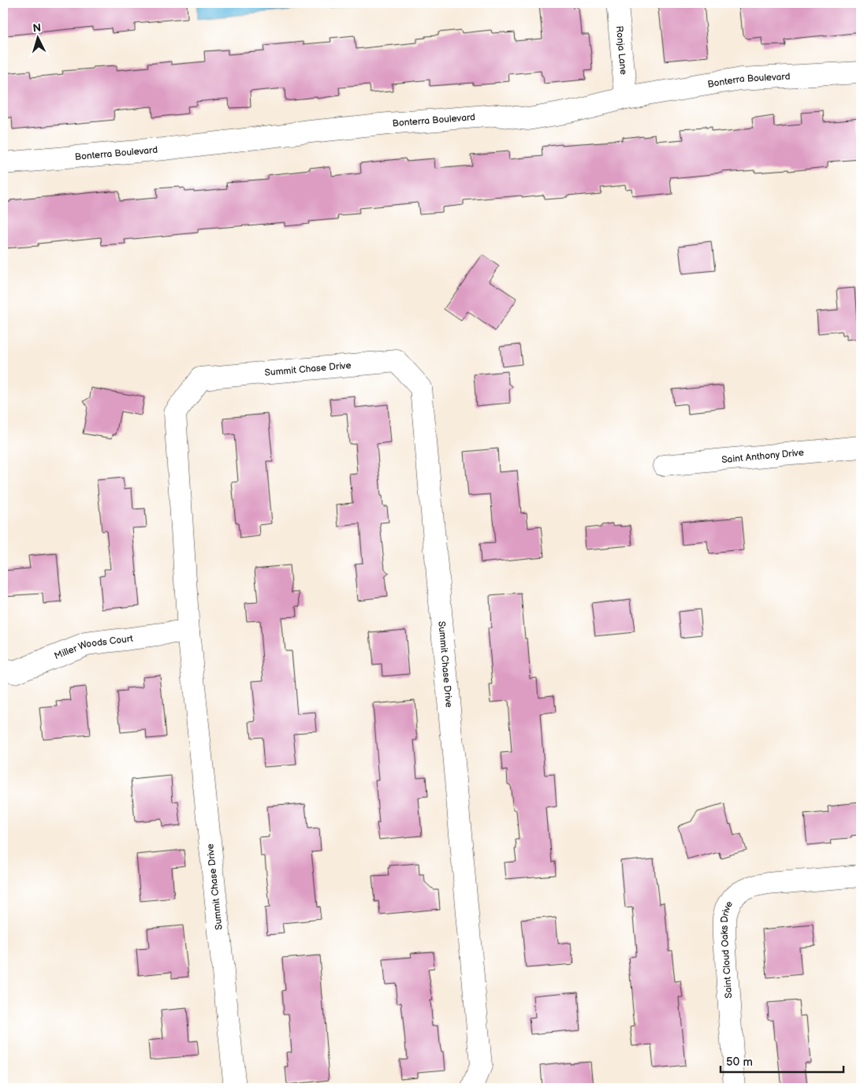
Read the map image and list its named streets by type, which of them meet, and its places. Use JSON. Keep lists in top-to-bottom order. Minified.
{"streets":{"street":["Ronja Lane","Bonterra Boulevard","Summit Chase Drive","Saint Anthony Drive","Miller Woods Court","Saint Cloud Oaks Drive"]},"crossings":[["Ronja Lane","Bonterra Boulevard"],["Summit Chase Drive","Miller Woods Court"]],"scale_bar":"50 m","north":"top"}
